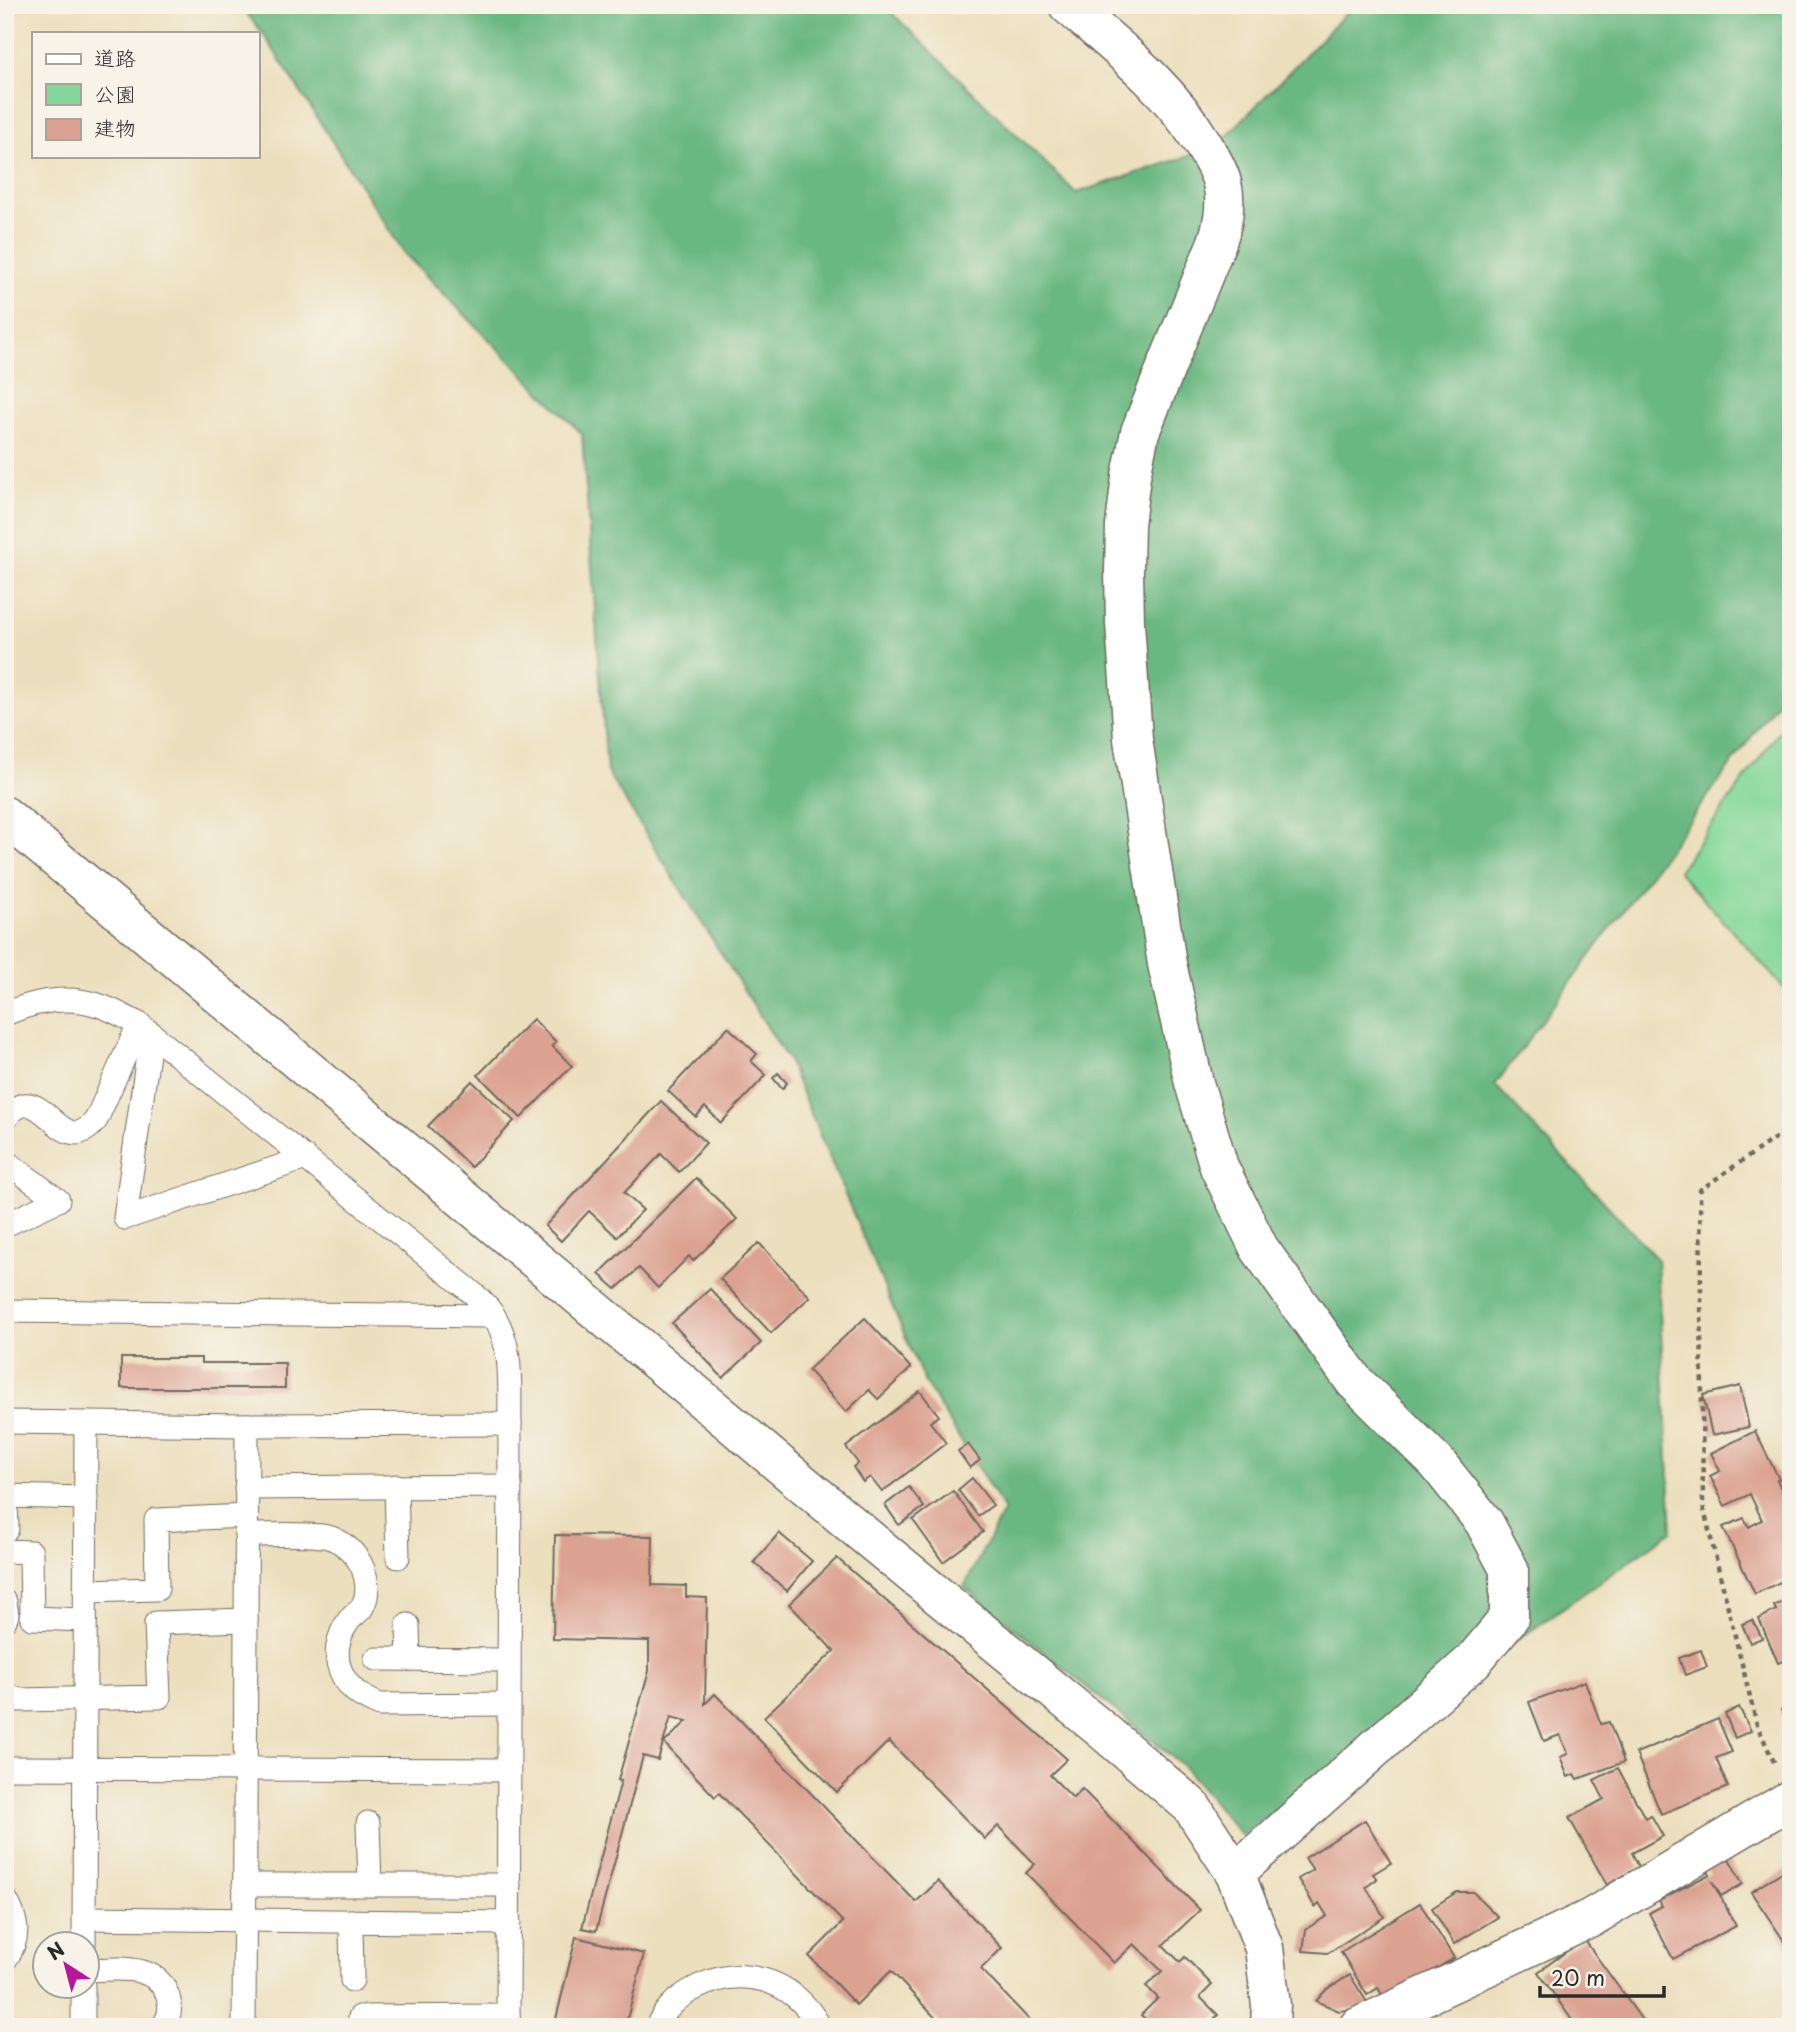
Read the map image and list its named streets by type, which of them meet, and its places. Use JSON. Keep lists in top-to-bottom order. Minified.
{"legend":["道路","公園","建物"],"scale_bar":"20 m","north":"top left"}
